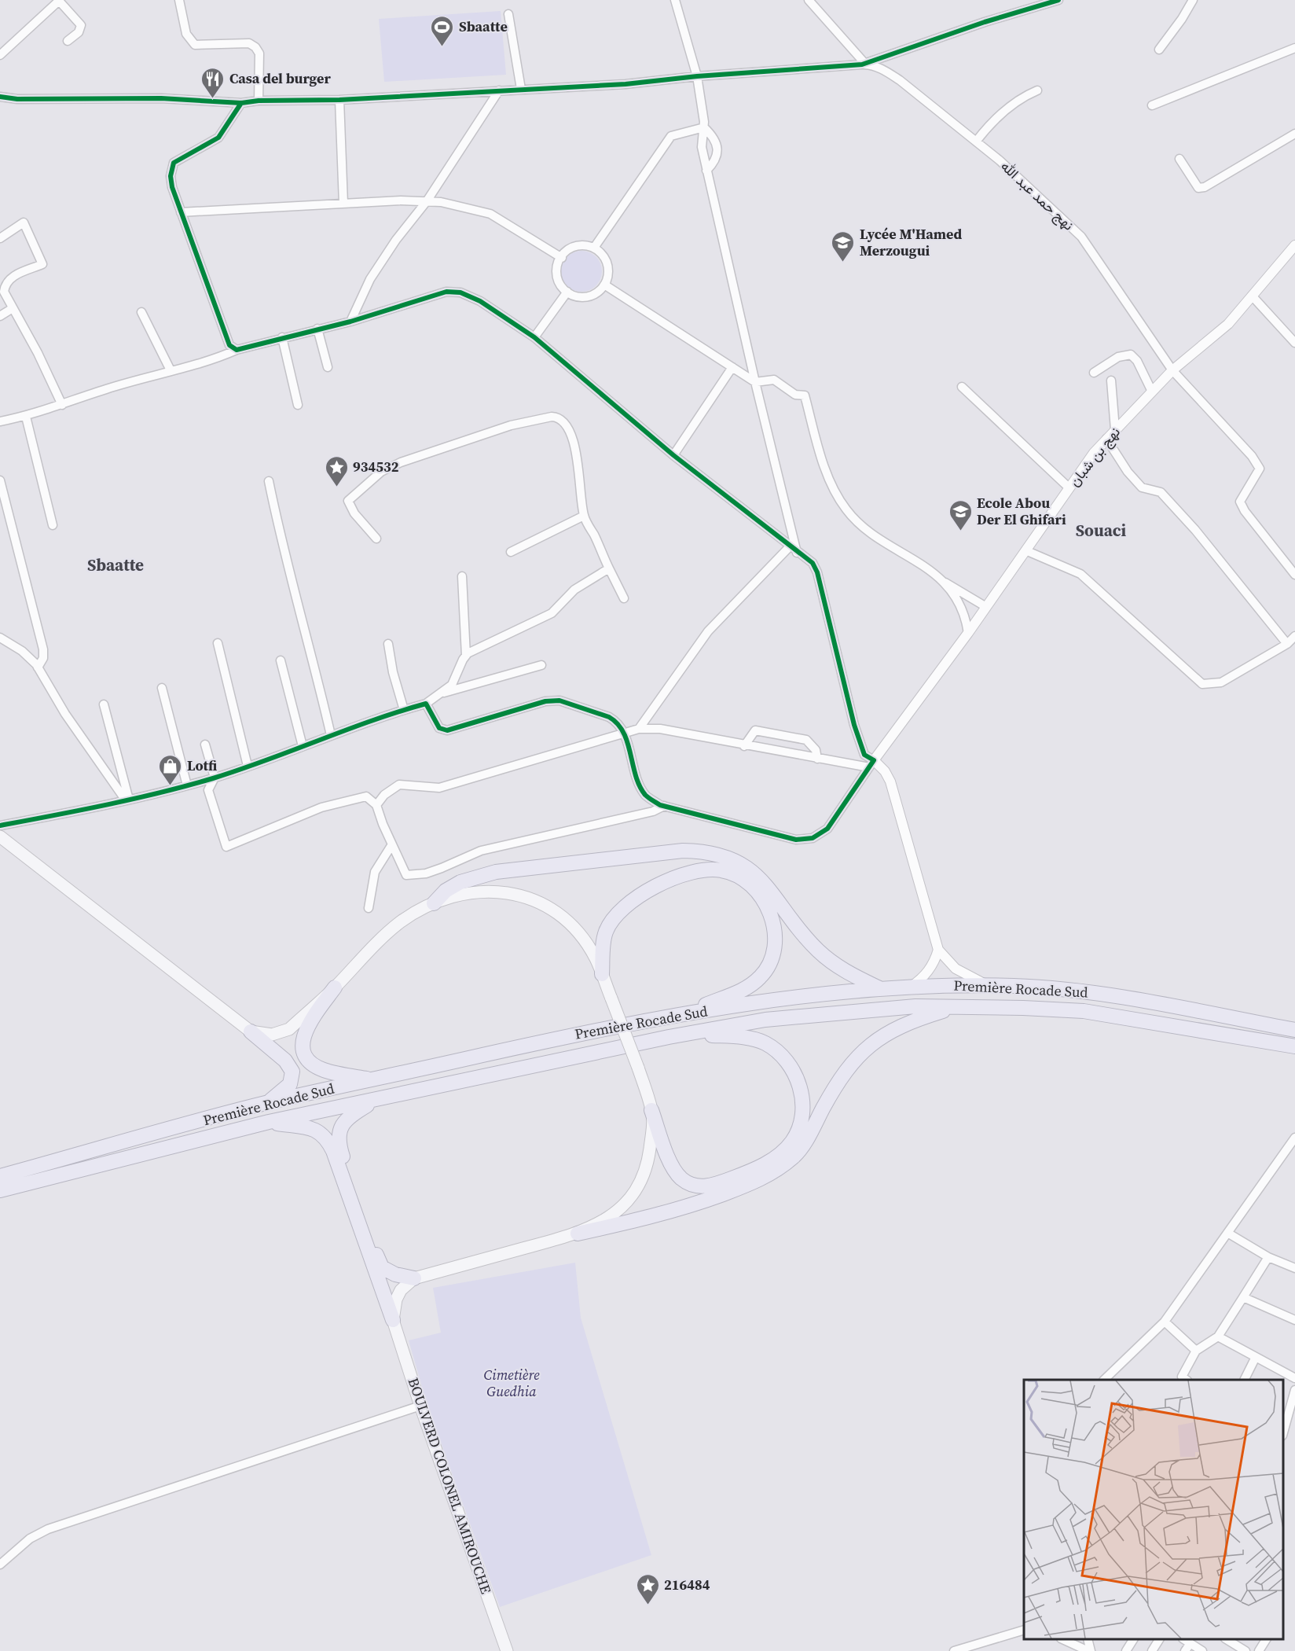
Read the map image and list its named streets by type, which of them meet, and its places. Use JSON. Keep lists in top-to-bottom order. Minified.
{"streets":{"highway":["Première Rocade Sud"],"main road":["BOULVERD COLONEL AMIROUCHE"],"street":["نهج حمد عبد الله","نهج بن شبان"]},"crossings":[["نهج حمد عبد الله","نهج بن شبان"]],"districts":["Souaci","Sbaatte"],"parks":["Cimetière Guedhia"],"places":{"sports":["Sbaatte"],"restaurant":["Casa del burger"],"school or university":["Lycée M'Hamed Merzougui","Ecole Abou Der El Ghifari"],"place":["934532","216484"],"shop":["Lotfi"]}}
